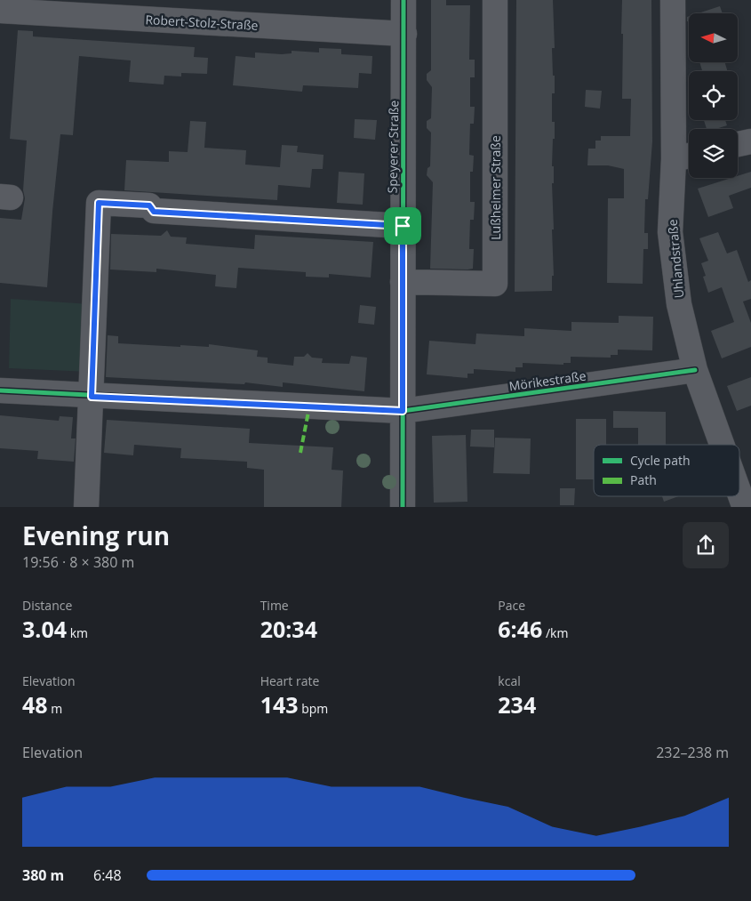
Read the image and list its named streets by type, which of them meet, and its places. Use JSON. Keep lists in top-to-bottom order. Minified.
{"streets":{"street":["Robert-Stolz-Straße","Speyerer Straße","Lußheimer Straße","Uhlandstraße","Mörikestraße"]},"crossings":[["Robert-Stolz-Straße","Speyerer Straße"],["Speyerer Straße","Lußheimer Straße"],["Speyerer Straße","Mörikestraße"],["Uhlandstraße","Mörikestraße"]],"legend":["Cycle path","Path"],"north":"left","page":{"heading":["Evening run","19:56 · 8 × 380 m"],"stats":[["Distance","3.04 km"],["Time","20:34"],["Pace","6:46 /km"],["Elevation","48 m"],["Heart rate","143 bpm"],["kcal","234"]],"chart":["Elevation","232–238 m"],"list":[{"name":"380 m","note":"6:48"}]}}
